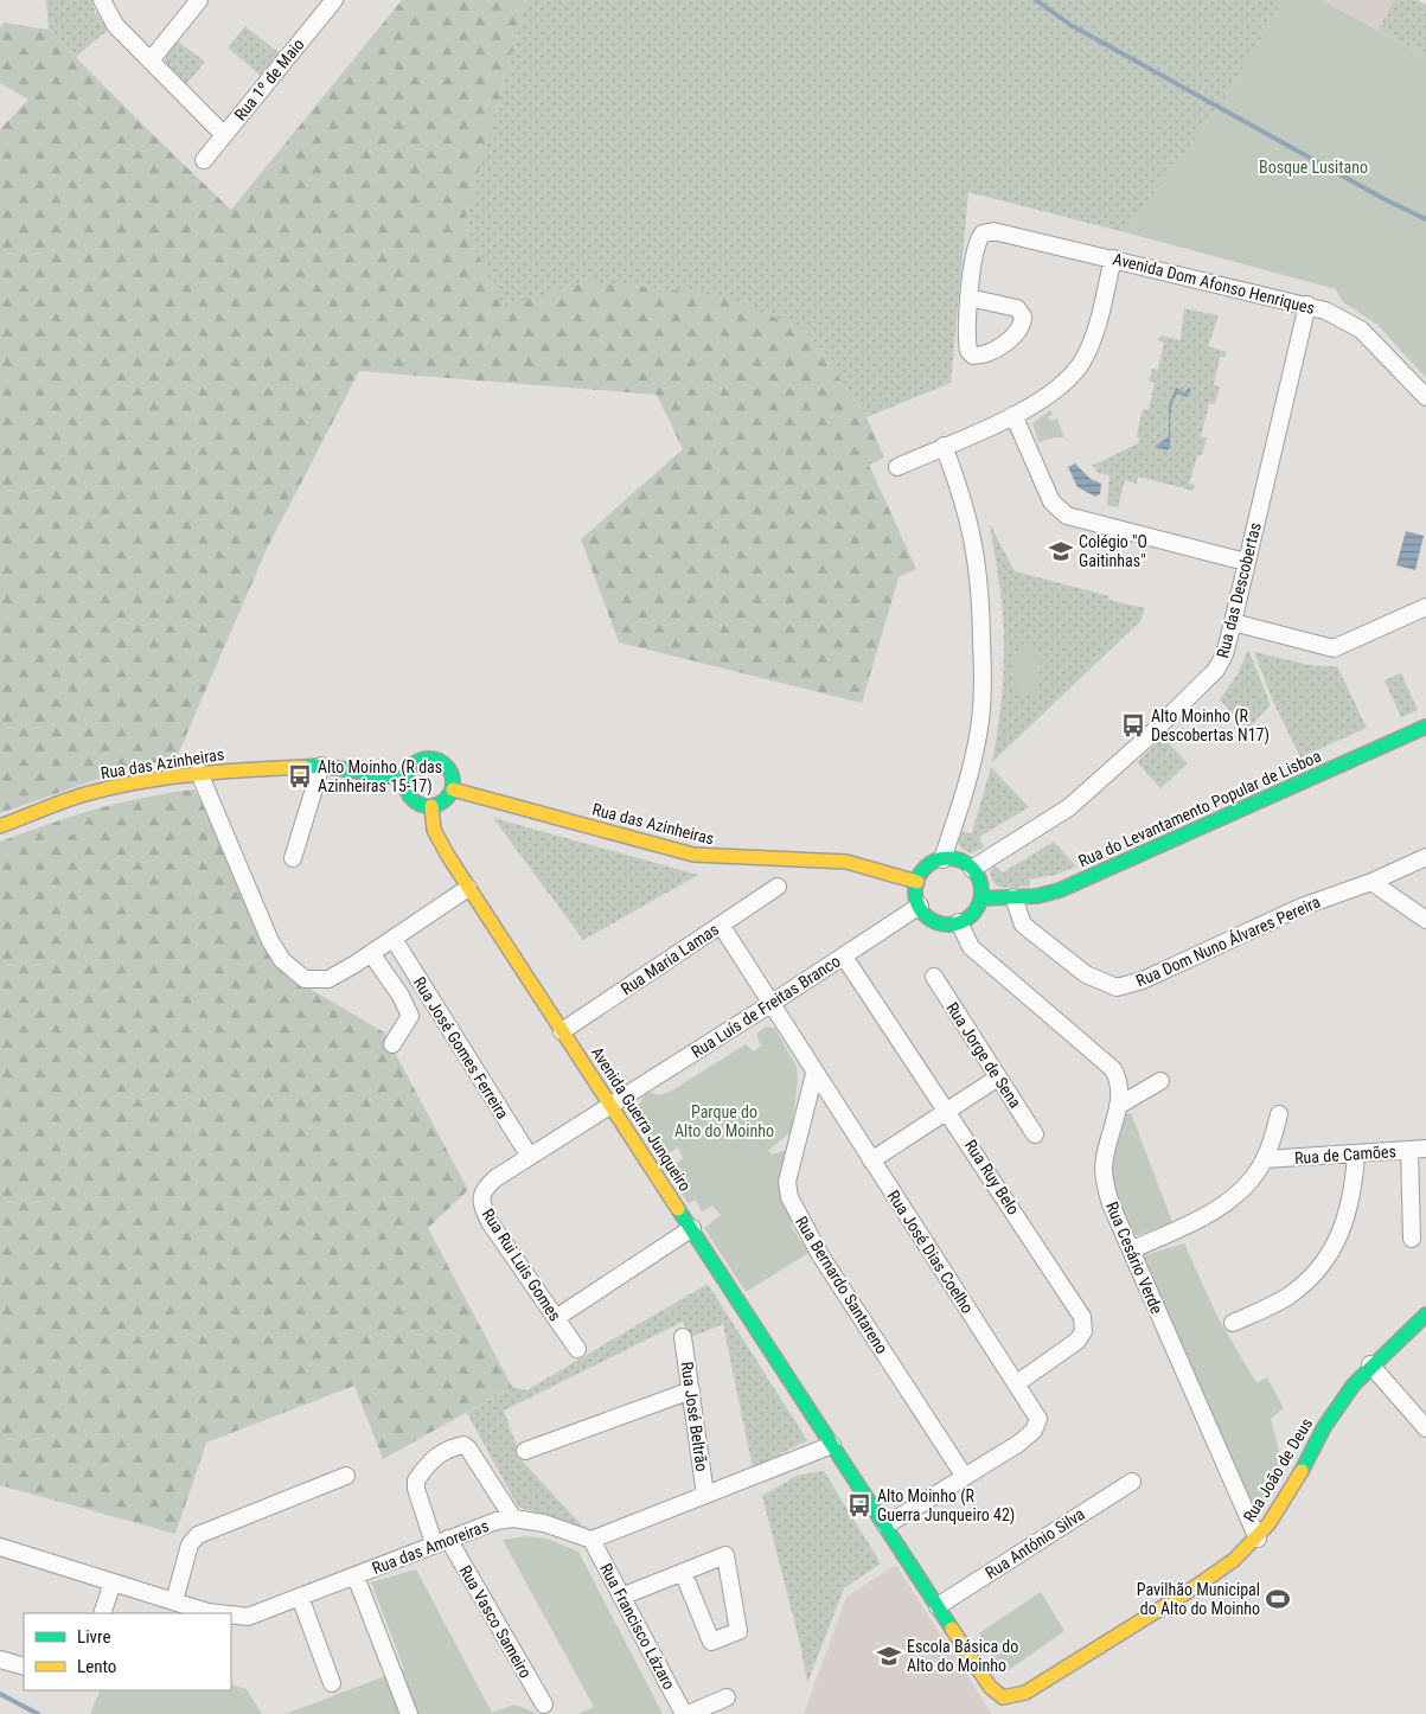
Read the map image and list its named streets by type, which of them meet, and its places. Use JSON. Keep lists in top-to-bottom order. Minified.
{"streets":{"street":["Rua 1º de Maio","Avenida Dom Afonso Henriques","Rua das Descobertas","Rua das Azinheiras","Rua do Levantamento Popular de Lisboa","Rua Dom Nuno Álvares Pereira","Rua Maria Lamas","Rua Luís de Freitas Branco","Rua José Gomes Ferreira","Rua Jorge de Sena","Avenida Guerra Junqueiro","Rua de Camões","Rua Ruy Belo","Rua José Dias Coelho","Rua Cesário Verde","Rua Rui Luis Gomes","Rua Bernardo Santareno","Rua José Beltrão","Rua João de Deus","Rua António Silva","Rua das Amoreiras","Rua Vasco Sameiro","Rua Francisco Lázaro"]},"crossings":[["Avenida Dom Afonso Henriques","Rua das Descobertas"],["Rua das Descobertas","Rua das Azinheiras"],["Rua das Descobertas","Rua do Levantamento Popular de Lisboa"],["Rua das Descobertas","Rua Luís de Freitas Branco"],["Rua das Descobertas","Rua Cesário Verde"],["Rua das Azinheiras","Rua do Levantamento Popular de Lisboa"],["Rua das Azinheiras","Rua Luís de Freitas Branco"],["Rua das Azinheiras","Avenida Guerra Junqueiro"],["Rua das Azinheiras","Rua Cesário Verde"],["Rua do Levantamento Popular de Lisboa","Rua Dom Nuno Álvares Pereira"],["Rua do Levantamento Popular de Lisboa","Rua Luís de Freitas Branco"],["Rua do Levantamento Popular de Lisboa","Rua Cesário Verde"],["Rua Maria Lamas","Avenida Guerra Junqueiro"],["Rua Maria Lamas","Rua José Dias Coelho"],["Rua Luís de Freitas Branco","Avenida Guerra Junqueiro"],["Rua Luís de Freitas Branco","Rua Ruy Belo"],["Rua Luís de Freitas Branco","Rua José Dias Coelho"],["Rua Luís de Freitas Branco","Rua Cesário Verde"],["Rua Luís de Freitas Branco","Rua Rui Luis Gomes"],["Rua José Gomes Ferreira","Rua Rui Luis Gomes"],["Avenida Guerra Junqueiro","Rua Rui Luis Gomes"],["Avenida Guerra Junqueiro","Rua João de Deus"],["Rua Ruy Belo","Rua José Dias Coelho"],["Rua José Dias Coelho","Rua Bernardo Santareno"],["Rua José Dias Coelho","Rua João de Deus"],["Rua Cesário Verde","Rua João de Deus"],["Rua João de Deus","Rua António Silva"],["Rua das Amoreiras","Rua Vasco Sameiro"],["Rua das Amoreiras","Rua Francisco Lázaro"]],"parks":["Bosque Lusitano","Parque do Alto do Moinho"],"places":{"school or university":["Colégio \"O Gaitinhas\"","Escola Básica do Alto do Moinho"],"bus stop":["Alto Moinho (R Descobertas N17)","Alto Moinho (R das Azinheiras 15-17)","Alto Moinho (R Guerra Junqueiro 42)"],"sports":["Pavilhão Municipal do Alto do Moinho"]},"legend":["Livre","Lento"]}
